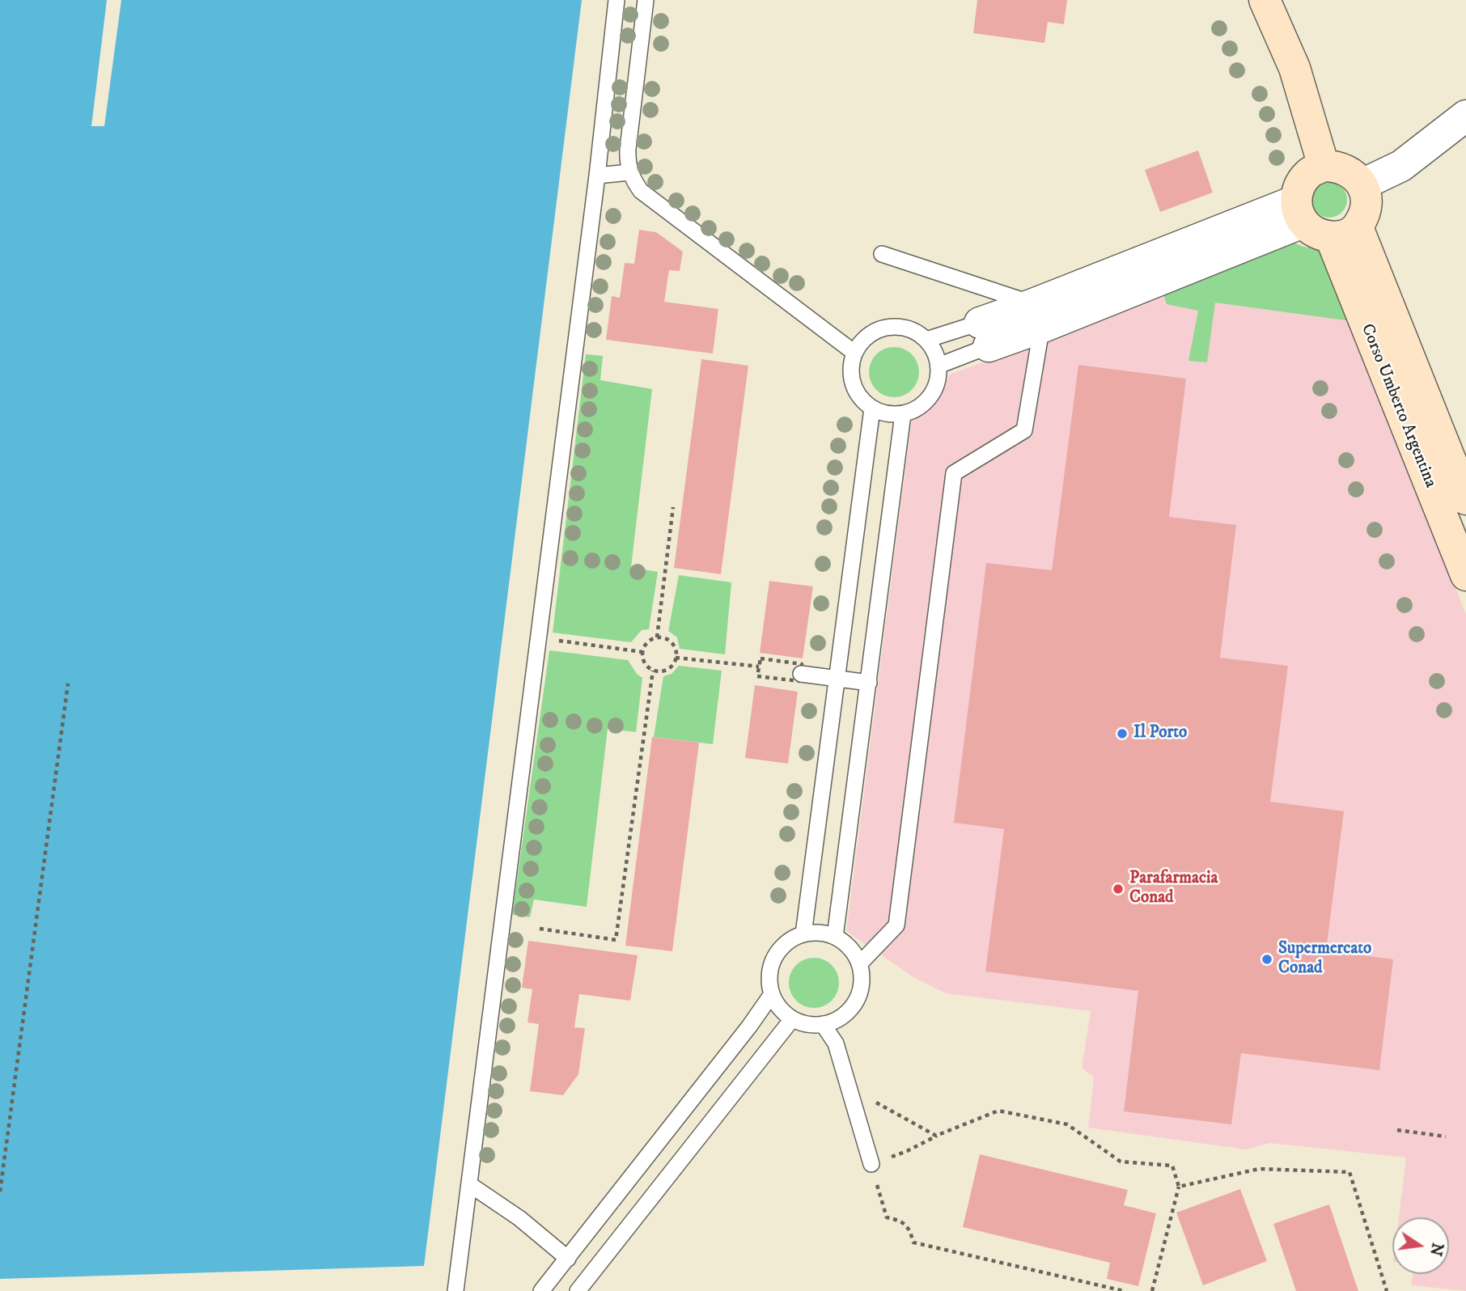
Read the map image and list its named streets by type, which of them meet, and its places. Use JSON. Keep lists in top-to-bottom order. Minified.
{"streets":{"street":["Corso Umberto Argentina"]},"places":["Il Porto","Parafarmacia Conad","Supermercato Conad"],"north":"right"}
